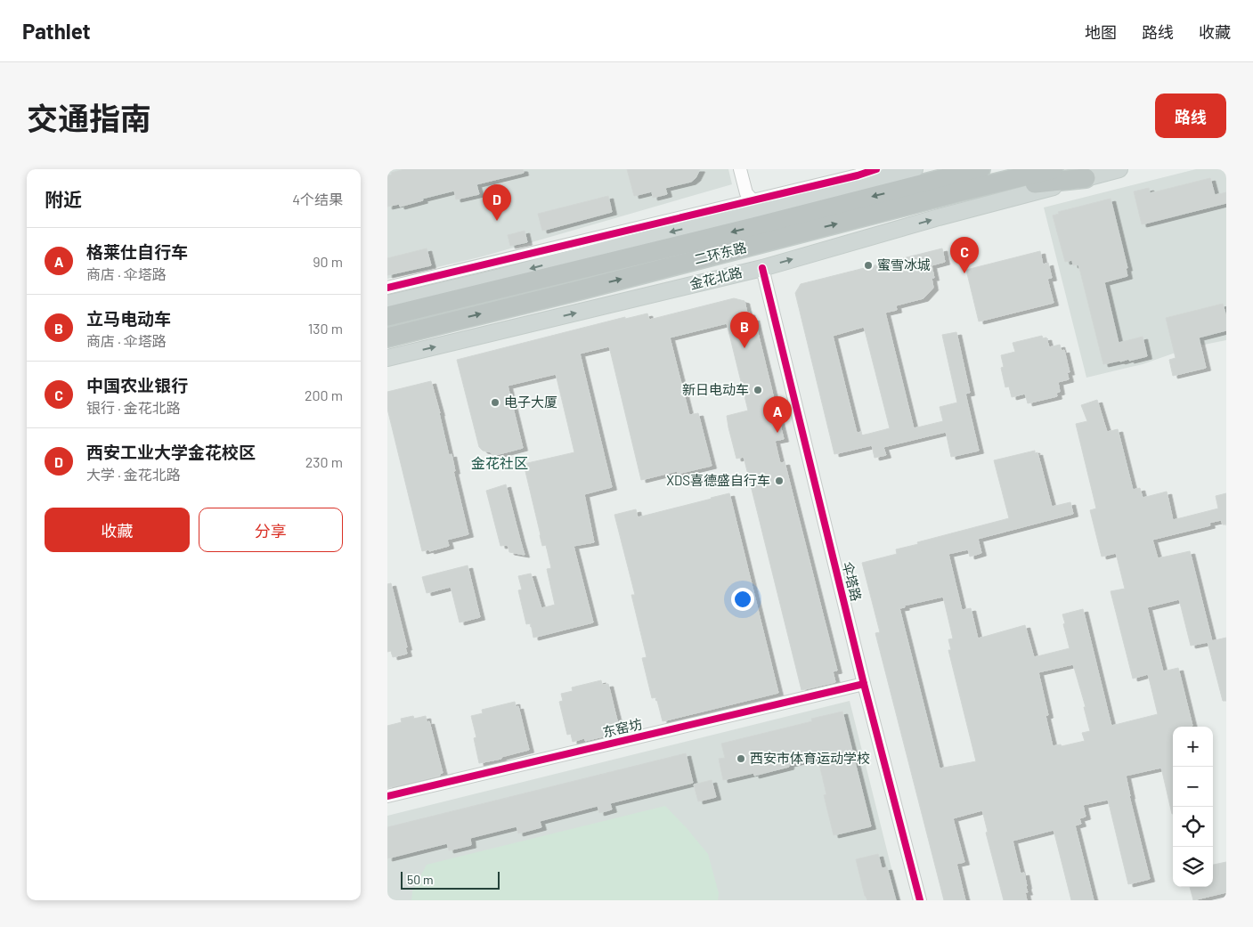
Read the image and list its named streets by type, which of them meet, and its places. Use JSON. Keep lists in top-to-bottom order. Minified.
{"streets":{"highway":["二环东路"],"main road":["金花北路"],"street":["伞塔路","东窑坊"]},"crossings":[["金花北路","伞塔路"],["伞塔路","东窑坊"]],"districts":["金花社区"],"places":["蜜雪冰城","新日电动车","电子大厦","XDS喜德盛自行车","西安市体育运动学校"],"scale_bar":"50 m","page":{"header":"Pathlet","nav":["地图","路线","收藏"],"title":"交通指南","buttons":["路线",["收藏","分享"]],"heading":["附近","4个结果"],"pins":["D","C","B","A"],"list":[{"mark":"A","name":"格莱仕自行车","note":"商店 · 伞塔路","value":"90 m"},{"mark":"B","name":"立马电动车","note":"商店 · 伞塔路","value":"130 m"},{"mark":"C","name":"中国农业银行","note":"银行 · 金花北路","value":"200 m"},{"mark":"D","name":"西安工业大学金花校区","note":"大学 · 金花北路","value":"230 m"}],"map_buttons":["+","−"],"scale":"50 m"}}
